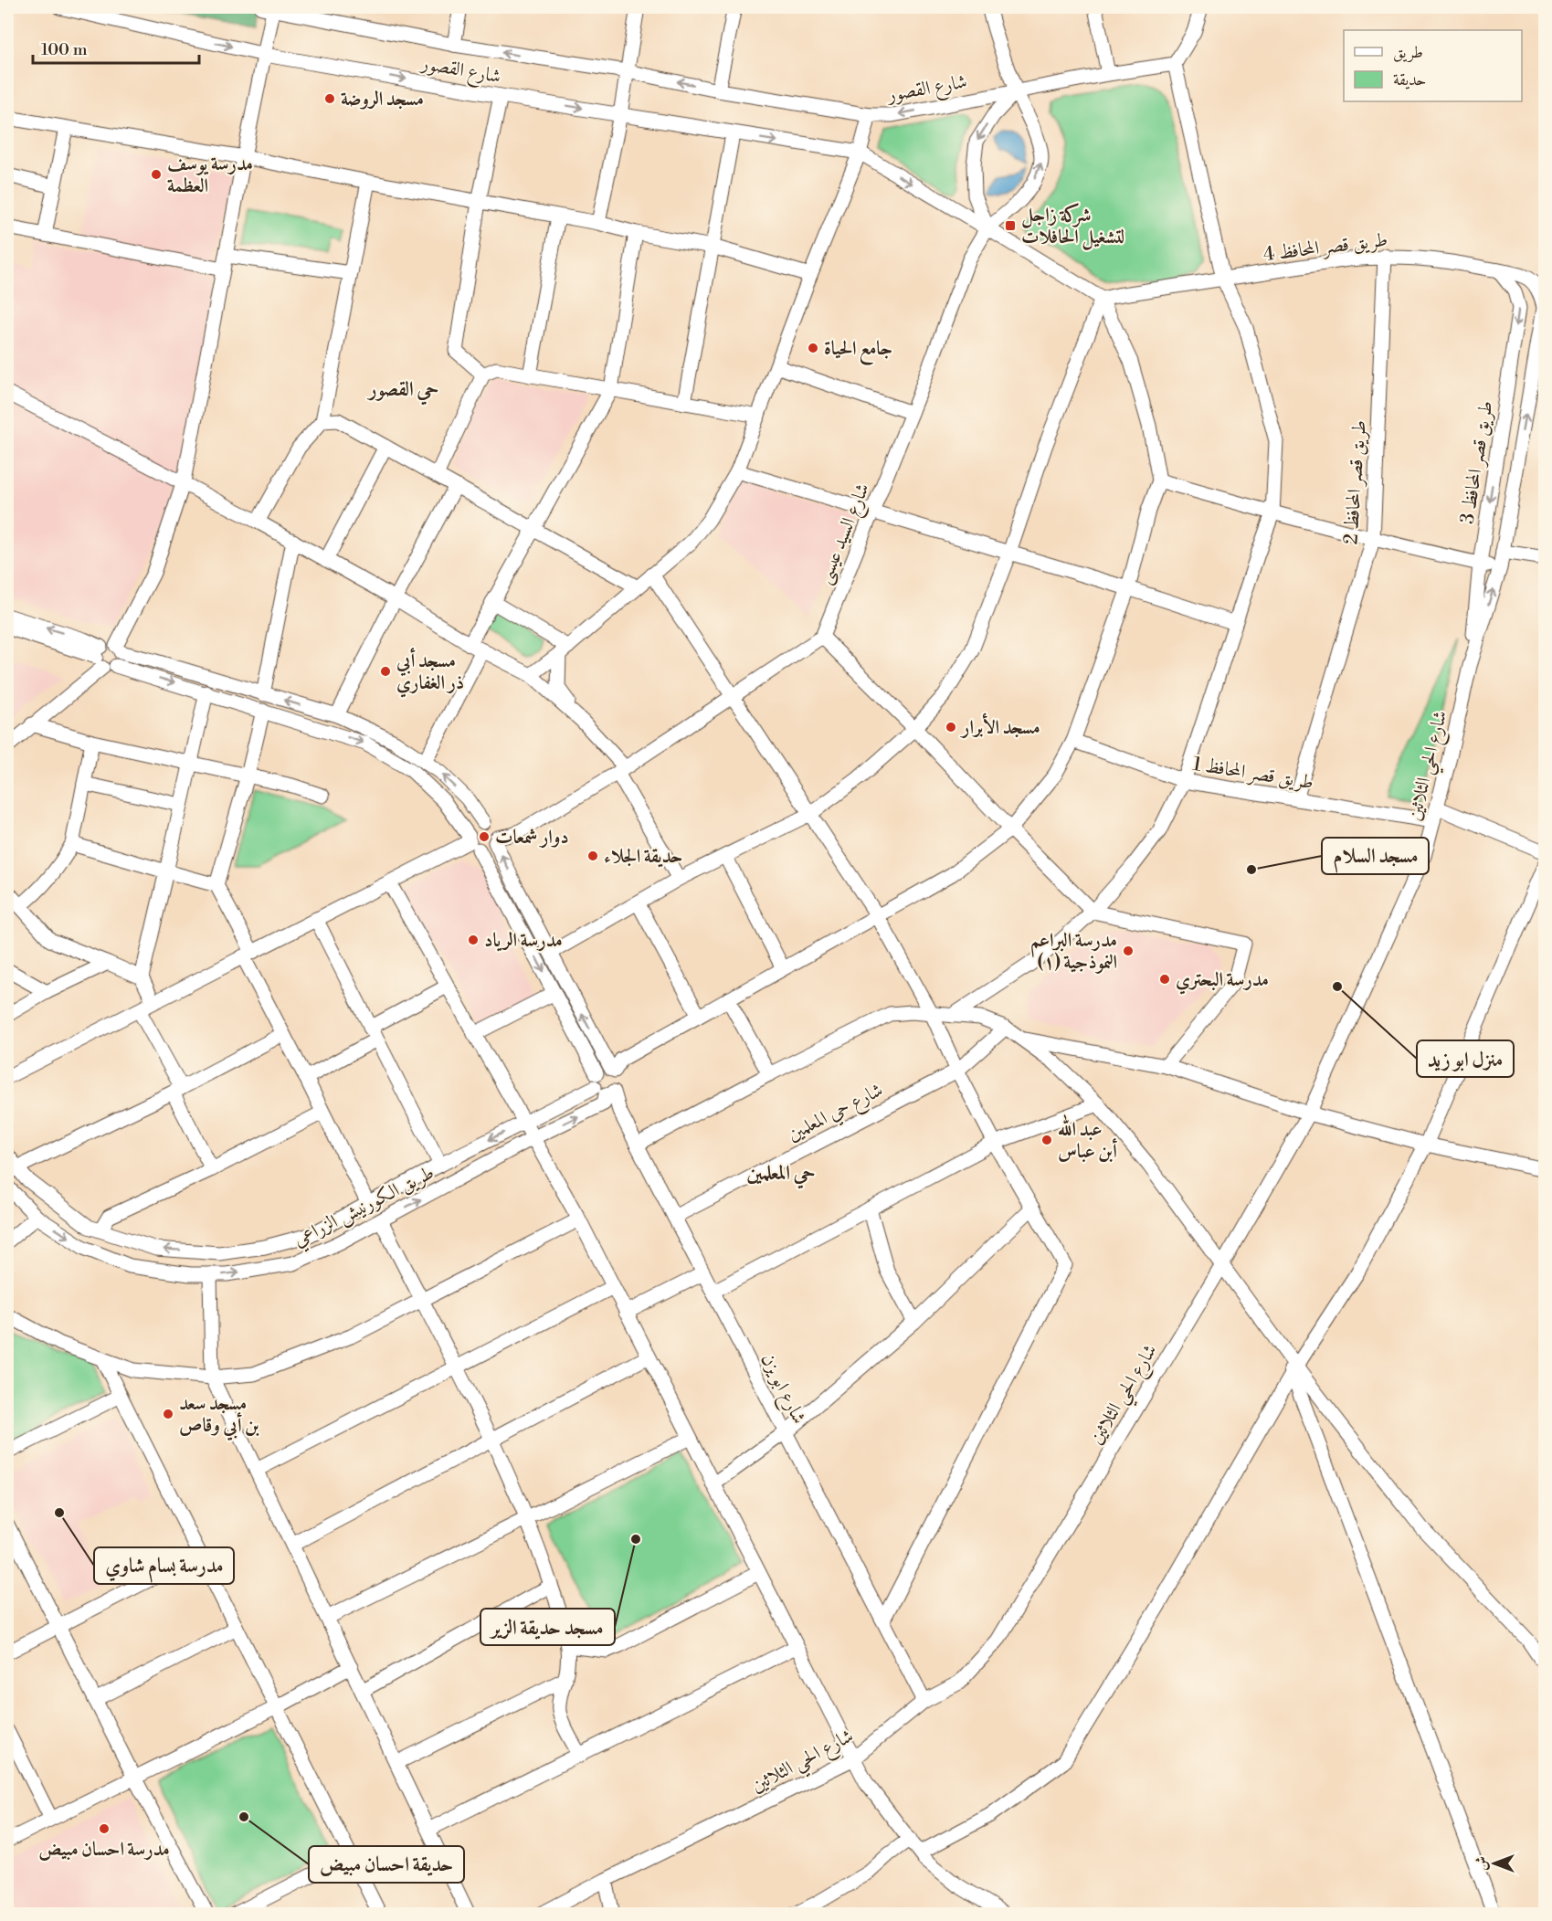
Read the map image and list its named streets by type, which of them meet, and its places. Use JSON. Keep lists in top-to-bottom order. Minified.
{"streets":{"street":["شارع القصور","طريق قصر المحافظ 4","طريق قصر المحافظ 3","طريق قصر المحافظ 2","شارع السيد عيسى","شارع الحي الثلاثين","طريق قصر المحافظ 1","شارع حي المعلمين","طريق الكورنيش الزراعي","شارع ابو يزن"]},"crossings":[["شارع القصور","شارع السيد عيسى"],["طريق قصر المحافظ 4","طريق قصر المحافظ 3"],["طريق قصر المحافظ 4","طريق قصر المحافظ 2"],["طريق قصر المحافظ 4","شارع الحي الثلاثين"],["طريق قصر المحافظ 3","شارع الحي الثلاثين"],["طريق قصر المحافظ 2","طريق قصر المحافظ 1"],["شارع الحي الثلاثين","طريق قصر المحافظ 1"],["شارع الحي الثلاثين","شارع ابو يزن"],["شارع حي المعلمين","شارع ابو يزن"],["طريق الكورنيش الزراعي","شارع ابو يزن"]],"one_way":["طريق قصر المحافظ 4","طريق قصر المحافظ 3"],"districts":["حي القصور","حي المعلمين"],"places":{"other":["مسجد الروضة","مدرسة يوسف العظمة","جامع الحياة","مسجد أبي ذر الغفاري","مسجد الأبرار","دوار شمعات","حديقة الجلاء","مسجد السلام","مدرسة الرياد","مدرسة البراعم النموذجية (١)","مدرسة البحتري","منزل ابو زيد","عبد الله أبن عباس","مسجد سعد بن أبي وقاص","مدرسة بسام شاوي","مسجد حديقة الزير","حديقة احسان مبيض","مدرسة احسان مبيض"],"transit":["شركة زاجل لتشغيل الحافلات"]},"legend":["طريق","حديقة"],"scale_bar":"100 m","north":"left"}
